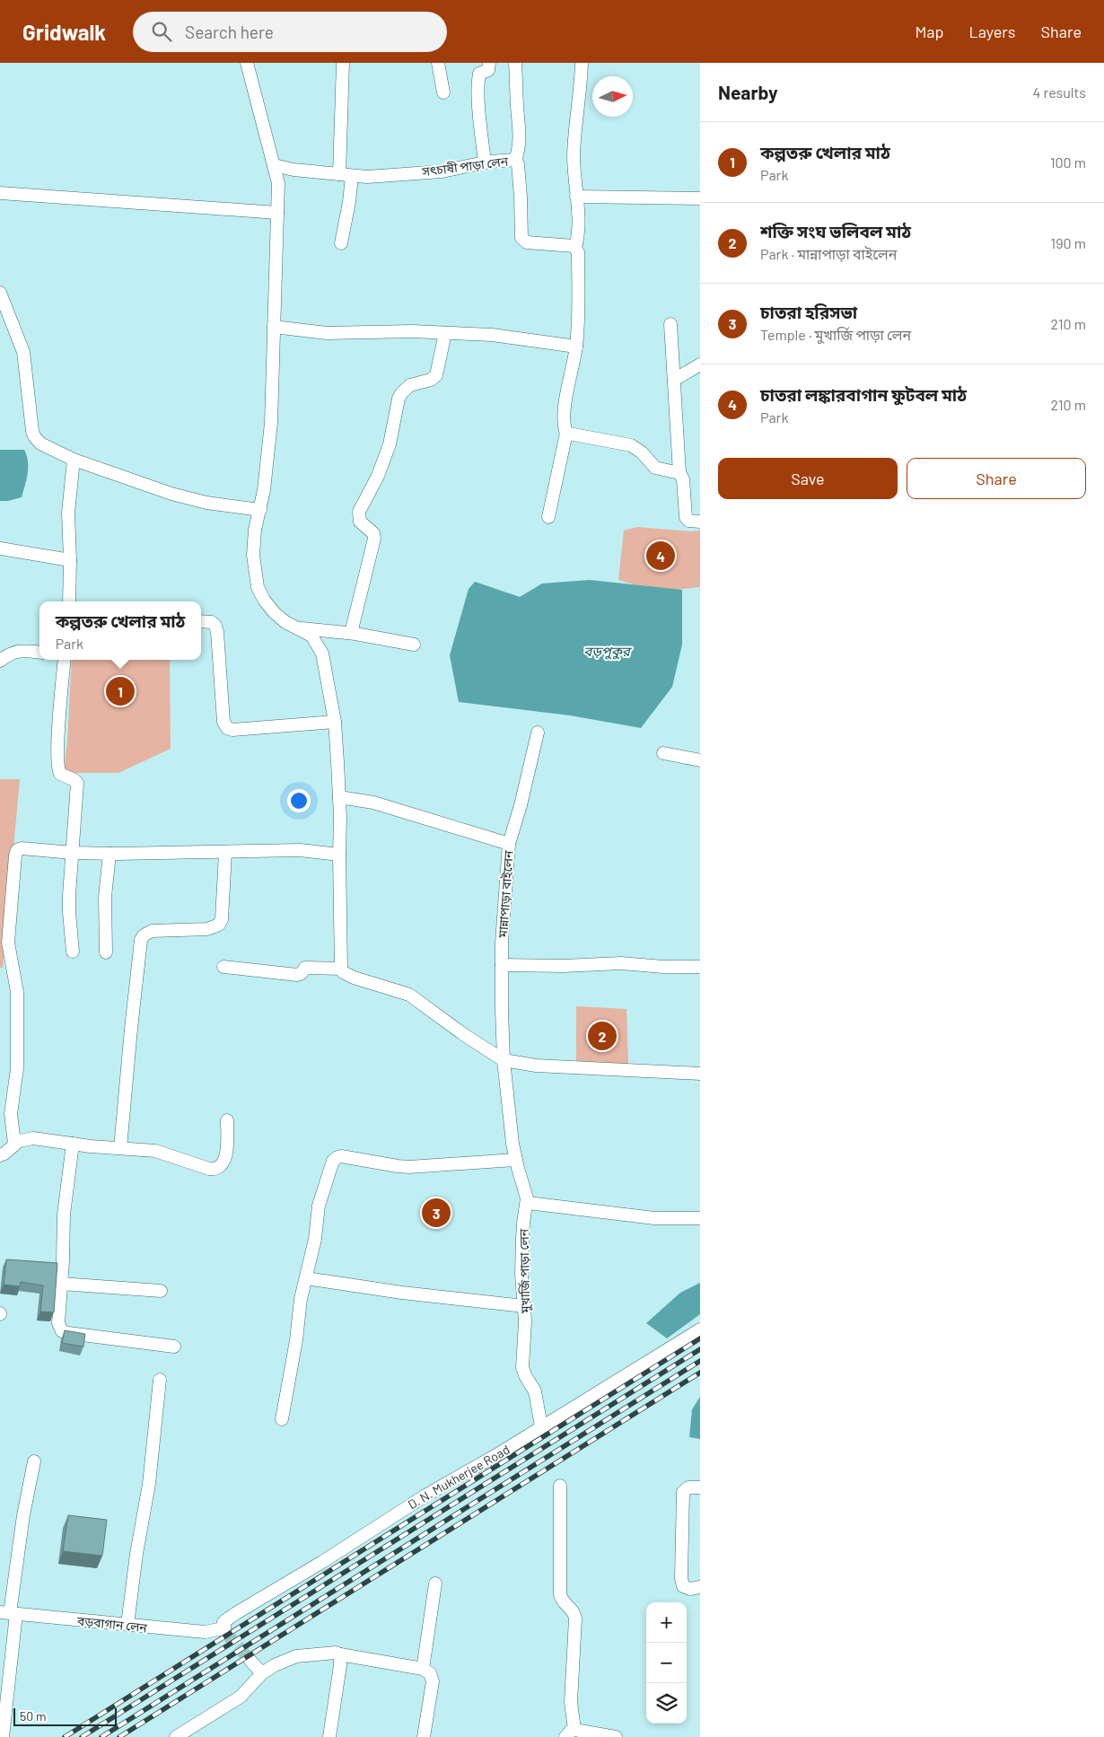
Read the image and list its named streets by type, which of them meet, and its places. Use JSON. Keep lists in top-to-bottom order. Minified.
{"streets":{"street":["সৎচাষী পাড়া লেন","মান্নাপাড়া বাইলেন","মুখার্জি পাড়া লেন","D. N. Mukherjee Road","বড়বাগান লেন"]},"crossings":[["মান্নাপাড়া বাইলেন","মুখার্জি পাড়া লেন"],["মুখার্জি পাড়া লেন","D. N. Mukherjee Road"],["D. N. Mukherjee Road","বড়বাগান লেন"]],"water":["বড়পুকুর"],"scale_bar":"50 m","north":"right","page":{"header":"Gridwalk","search":"Search here","nav":["Map","Layers","Share"],"heading":["Nearby","4 results"],"list":[{"mark":"1","name":"কল্পতরু খেলার মাঠ","note":"Park","value":"100 m"},{"mark":"2","name":"শক্তি সংঘ ভলিবল মাঠ","note":"Park · মান্নাপাড়া বাইলেন","value":"190 m"},{"mark":"3","name":"চাতরা হরিসভা","note":"Temple · মুখার্জি পাড়া লেন","value":"210 m"},{"mark":"4","name":"চাতরা লঙ্কারবাগান ফুটবল মাঠ","note":"Park","value":"210 m"}],"buttons":["Save","Share"],"pins":["4","1","2","3"],"popup":["কল্পতরু খেলার মাঠ","Park"],"map_buttons":["+","−"],"scale":"50 m"}}
